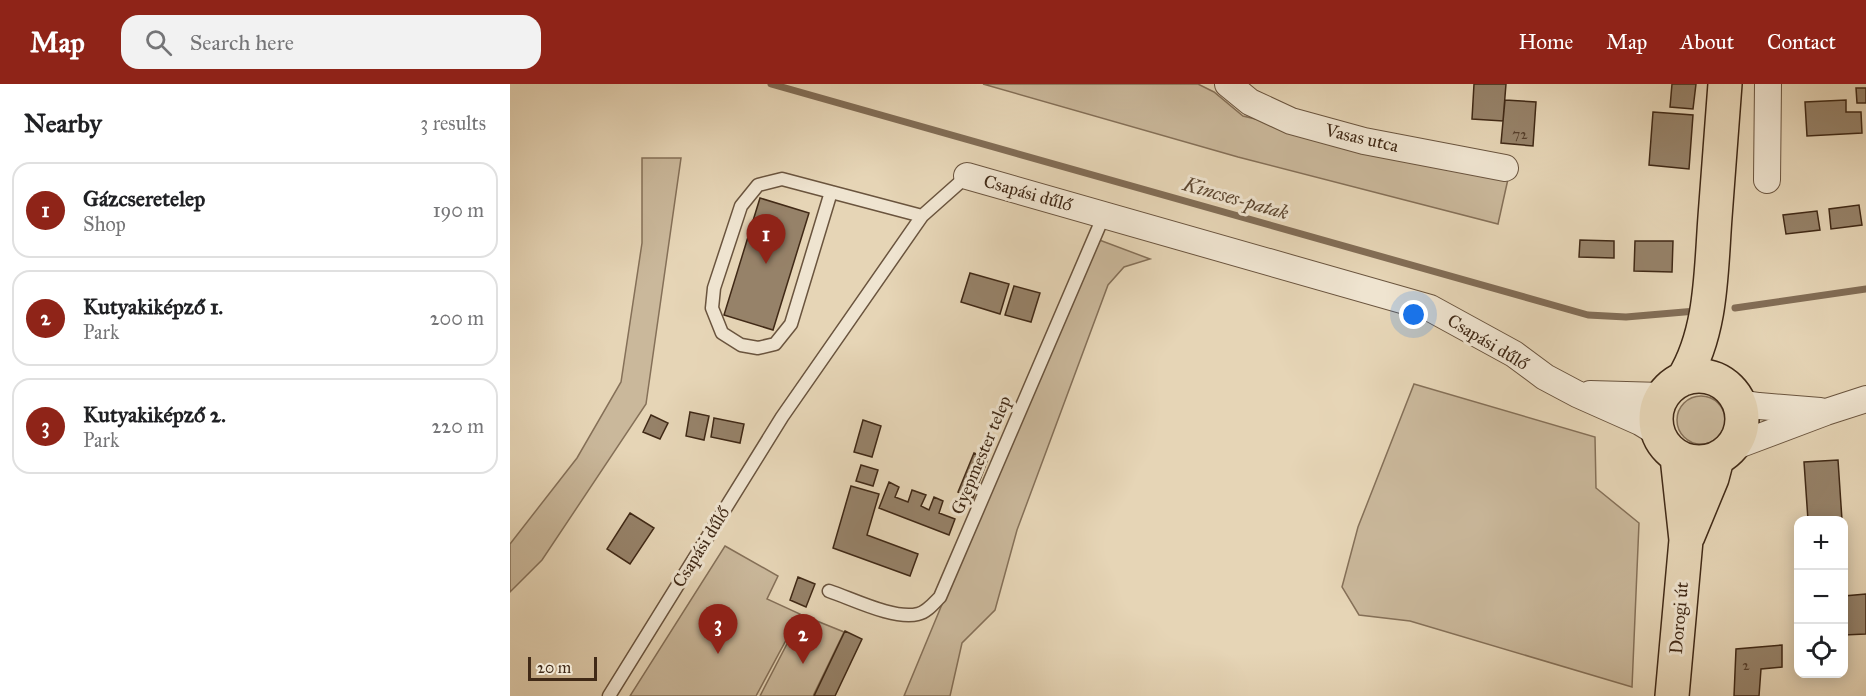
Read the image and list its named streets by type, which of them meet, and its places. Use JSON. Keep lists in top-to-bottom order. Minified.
{"streets":{"main road":["Dorogi út"],"street":["Vasas utca","Csapási dűlő"],"lane":["Gyepmester telep"]},"crossings":[["Csapási dűlő","Gyepmester telep"],["Csapási dűlő","Dorogi út"]],"water":["Kincses-patak"],"house_numbers":["72","2"],"scale_bar":"20 m","page":{"header":"Map","search":"Search here","nav":["Home","Map","About","Contact"],"heading":["Nearby","3 results"],"list":[{"mark":"1","name":"Gázcseretelep","note":"Shop","value":"190 m"},{"mark":"2","name":"Kutyakiképző 1.","note":"Park","value":"200 m"},{"mark":"3","name":"Kutyakiképző 2.","note":"Park","value":"220 m"}],"pins":["1","3","2"],"map_buttons":["+","−"],"scale":"20 m"}}
